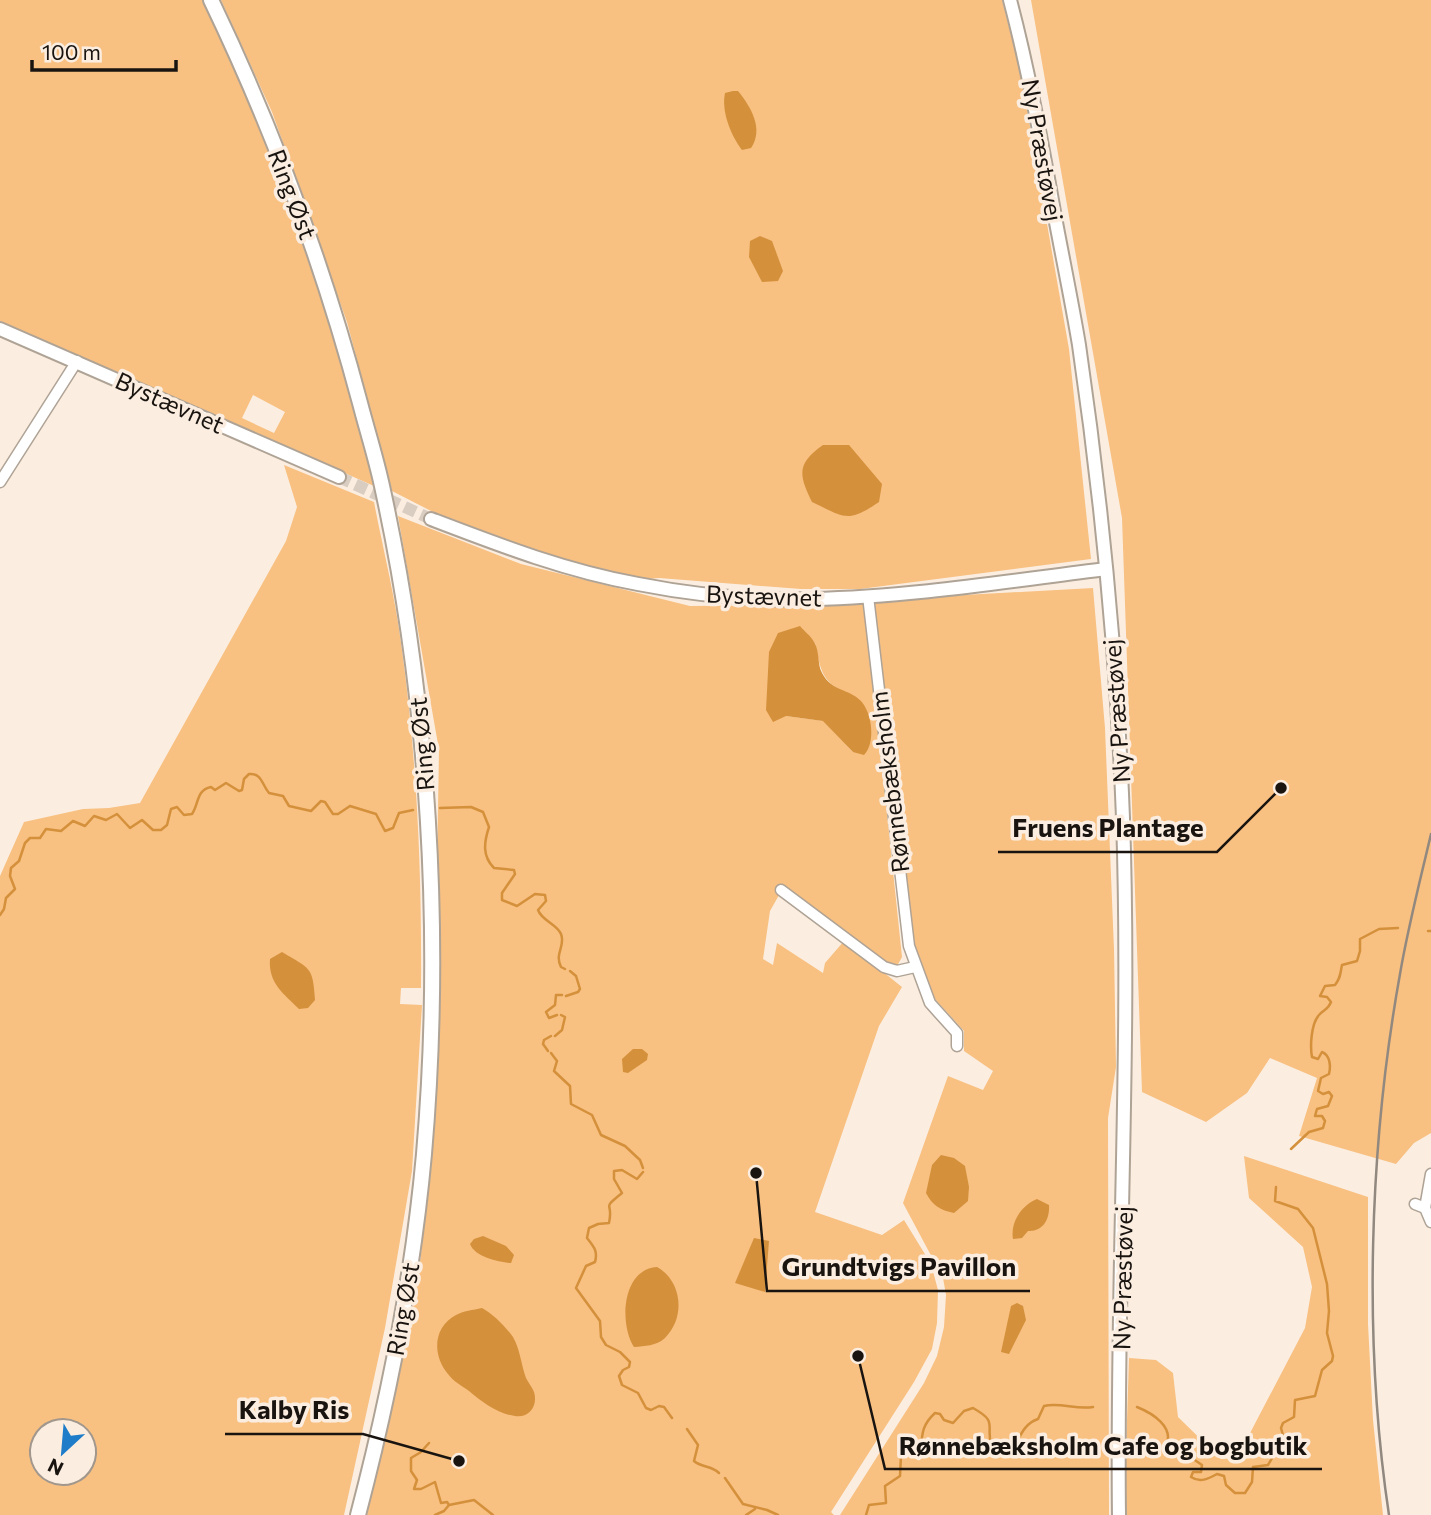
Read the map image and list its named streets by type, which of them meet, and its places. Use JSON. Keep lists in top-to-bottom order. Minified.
{"streets":{"main road":["Ring Øst"],"street":["Ny Præstøvej","Bystævnet","Rønnebæksholm"]},"crossings":[["Ny Præstøvej","Bystævnet"],["Bystævnet","Rønnebæksholm"]],"places":["Fruens Plantage","Grundtvigs Pavillon","Rønnebæksholm Cafe og bogbutik","Kalby Ris"],"scale_bar":"100 m","north":"bottom left"}
